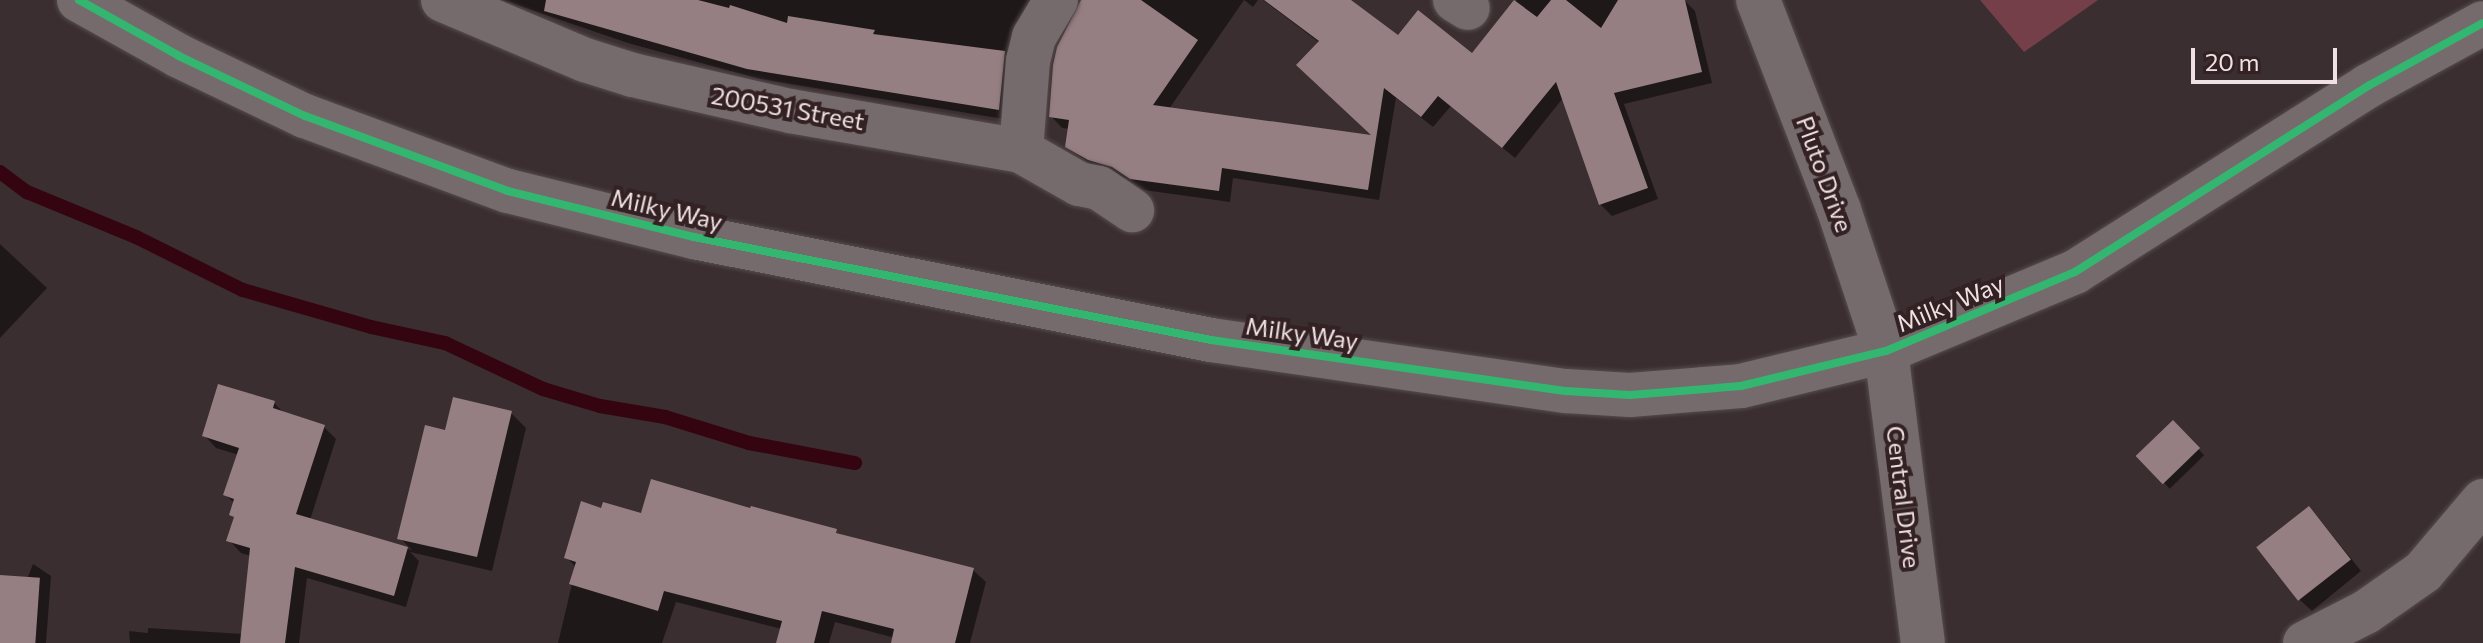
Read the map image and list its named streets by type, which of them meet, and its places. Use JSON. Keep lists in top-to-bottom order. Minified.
{"streets":{"street":["200531 Street","Pluto Drive","Milky Way","Central Drive"]},"crossings":[["Pluto Drive","Milky Way"],["Pluto Drive","Central Drive"],["Milky Way","Central Drive"]],"scale_bar":"20 m"}
